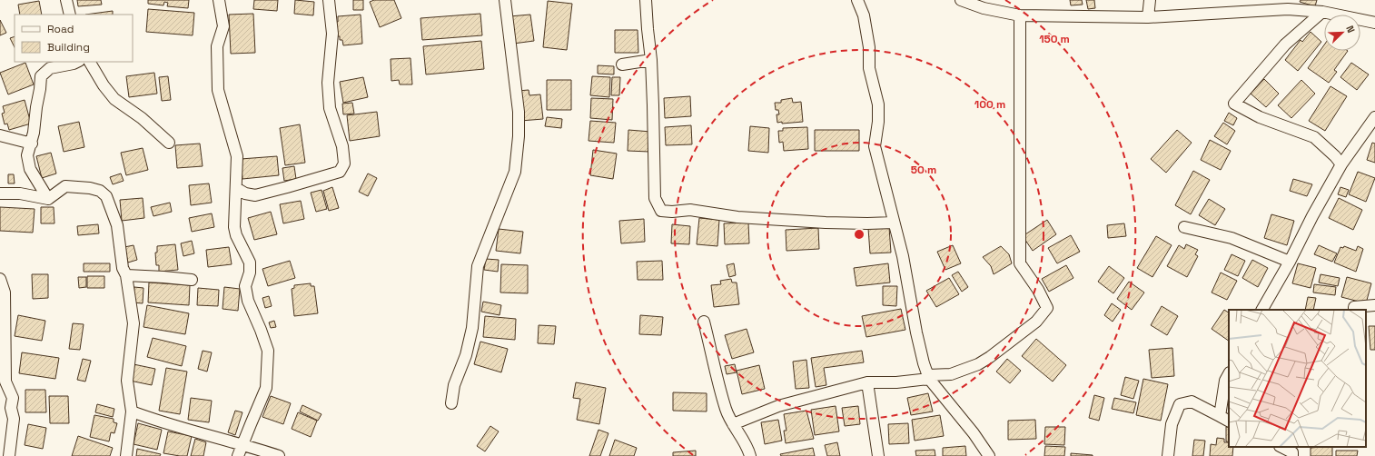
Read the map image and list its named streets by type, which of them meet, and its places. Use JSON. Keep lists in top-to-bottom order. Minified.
{"legend":["Road","Building"],"north":"top right","rings":["150 m","100 m","50 m"]}
